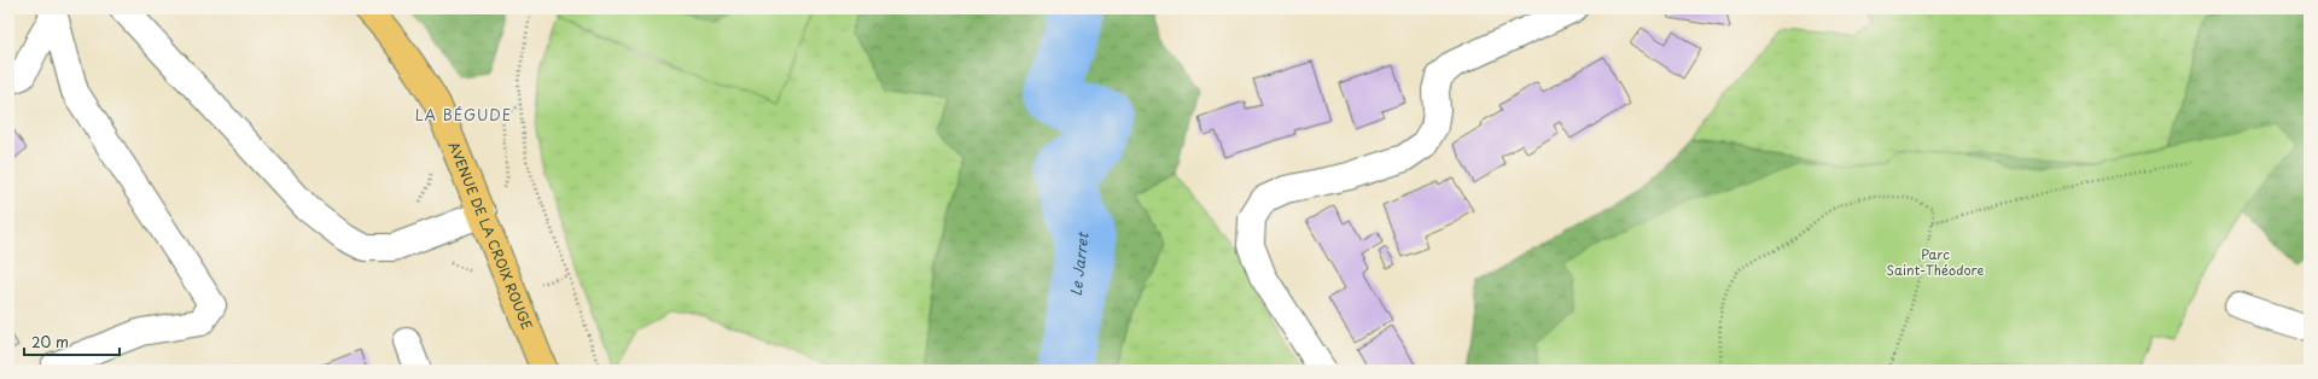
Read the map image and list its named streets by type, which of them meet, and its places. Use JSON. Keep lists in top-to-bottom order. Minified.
{"streets":{"main road":["AVENUE DE LA CROIX ROUGE"]},"districts":["LA BÉGUDE"],"water":["Le Jarret"],"parks":["Parc Saint-Théodore"],"scale_bar":"20 m"}
